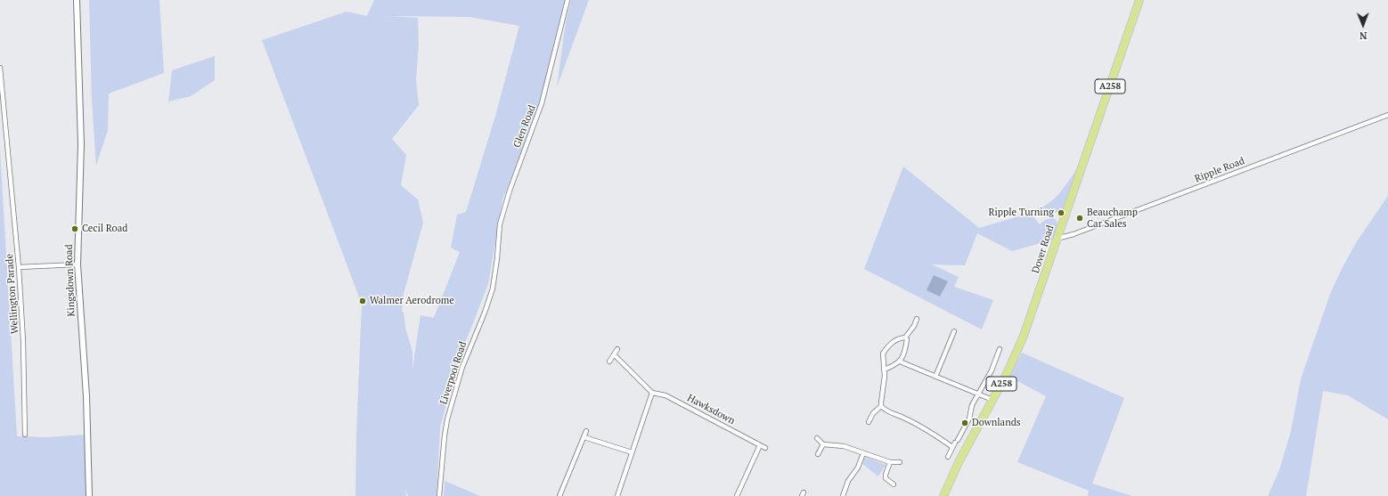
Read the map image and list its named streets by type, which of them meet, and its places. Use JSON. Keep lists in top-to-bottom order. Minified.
{"streets":{"main road":["A258","Dover Road"],"street":["Glen Road","Ripple Road","Kingsdown Road","Wellington Parade","Liverpool Road","Hawksdown"]},"crossings":[["Glen Road","Liverpool Road"],["Ripple Road","Dover Road"]],"places":["Ripple Turning","Beauchamp Car Sales","Cecil Road","Walmer Aerodrome","Downlands"],"north":"bottom"}
